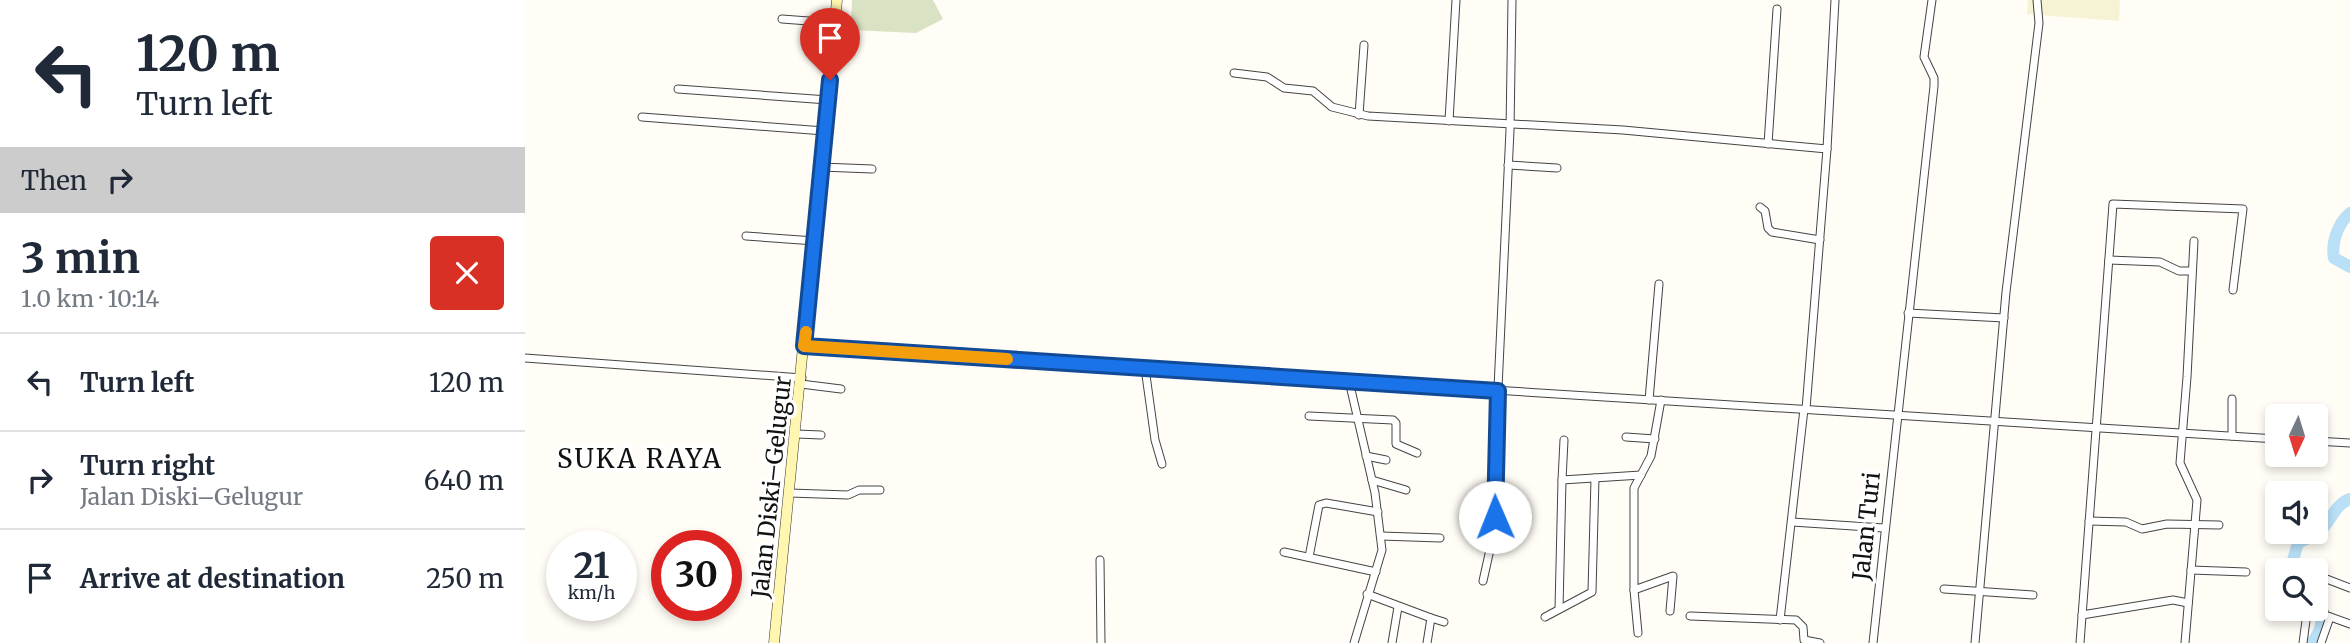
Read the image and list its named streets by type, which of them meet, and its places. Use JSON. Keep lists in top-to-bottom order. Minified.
{"streets":{"main road":["Jalan Diski–Gelugur"],"street":["Jalan Turi"]},"districts":["SUKA RAYA"],"north":"bottom","page":{"turn":["120 m","Turn left"],"then":"Then","heading":["3 min","1.0 km · 10:14"],"list":[{"name":"Turn left","value":"120 m"},{"name":"Turn right","note":"Jalan Diski–Gelugur","value":"640 m"},{"name":"Arrive at destination","value":"250 m"}],"speed":"21 km/h","limit":"30"}}
